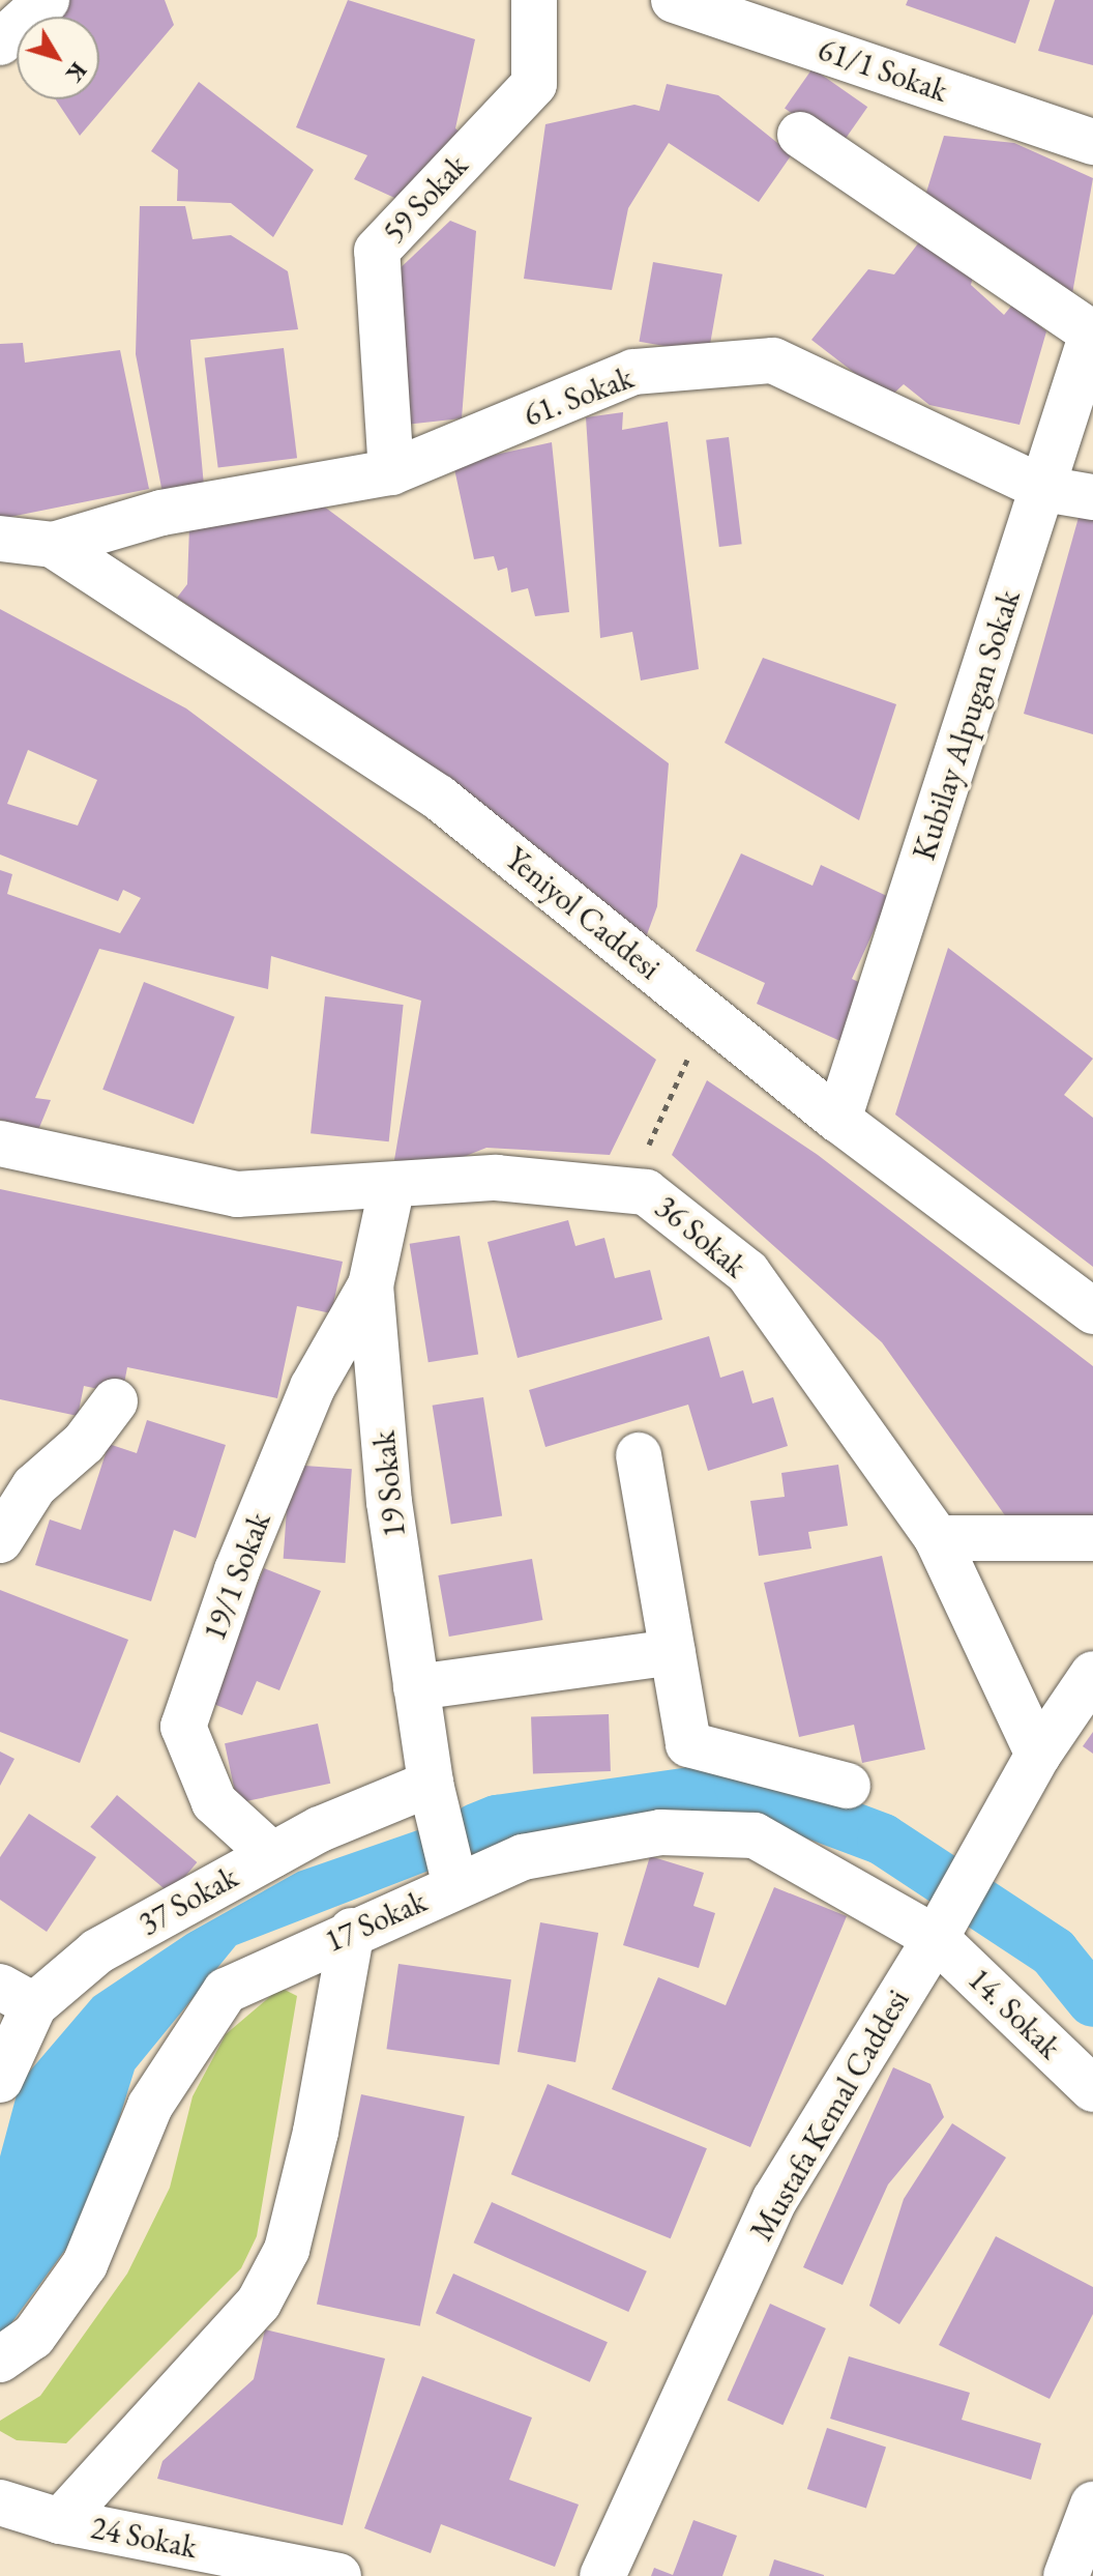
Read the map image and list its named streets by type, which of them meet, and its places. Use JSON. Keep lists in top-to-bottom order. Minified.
{"streets":{"street":["61/1 Sokak","59 Sokak","61. Sokak","Kubilay Alpugan Sokak","Yeniyol Caddesi","36 Sokak","19 Sokak","19/1 Sokak","37 Sokak","17 Sokak","14. Sokak","Mustafa Kemal Caddesi","24 Sokak"]},"crossings":[["59 Sokak","61. Sokak"],["61. Sokak","Kubilay Alpugan Sokak"],["61. Sokak","Yeniyol Caddesi"],["Kubilay Alpugan Sokak","Yeniyol Caddesi"],["36 Sokak","19 Sokak"],["36 Sokak","Mustafa Kemal Caddesi"],["19 Sokak","19/1 Sokak"],["19 Sokak","37 Sokak"],["19 Sokak","17 Sokak"],["19/1 Sokak","37 Sokak"],["17 Sokak","14. Sokak"],["17 Sokak","Mustafa Kemal Caddesi"],["14. Sokak","Mustafa Kemal Caddesi"]],"north":"bottom right"}
